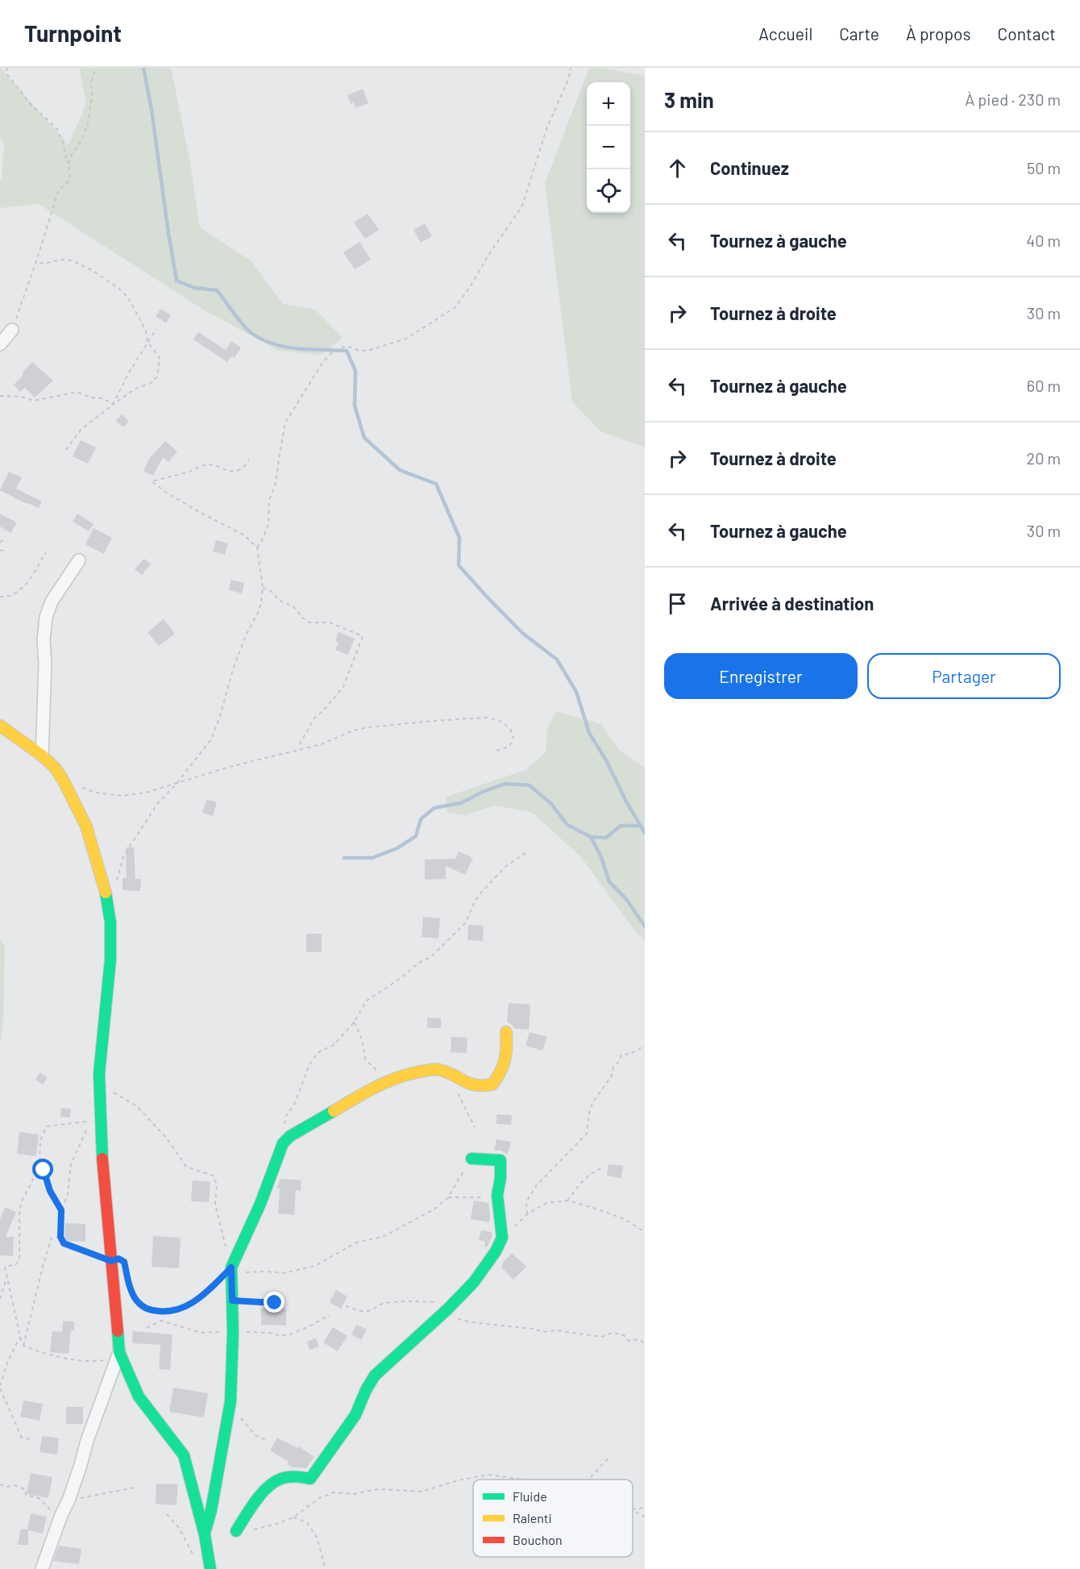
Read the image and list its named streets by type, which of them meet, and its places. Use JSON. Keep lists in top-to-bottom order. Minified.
{"legend":["Fluide","Ralenti","Bouchon"],"page":{"header":"Turnpoint","nav":["Accueil","Carte","À propos","Contact"],"heading":["3 min","À pied · 230 m"],"map_buttons":["+","−"],"list":[["Continuez","50 m"],["Tournez à gauche","40 m"],["Tournez à droite","30 m"],["Tournez à gauche","60 m"],["Tournez à droite","20 m"],["Tournez à gauche","30 m"],"Arrivée à destination"],"buttons":["Enregistrer","Partager"]}}
